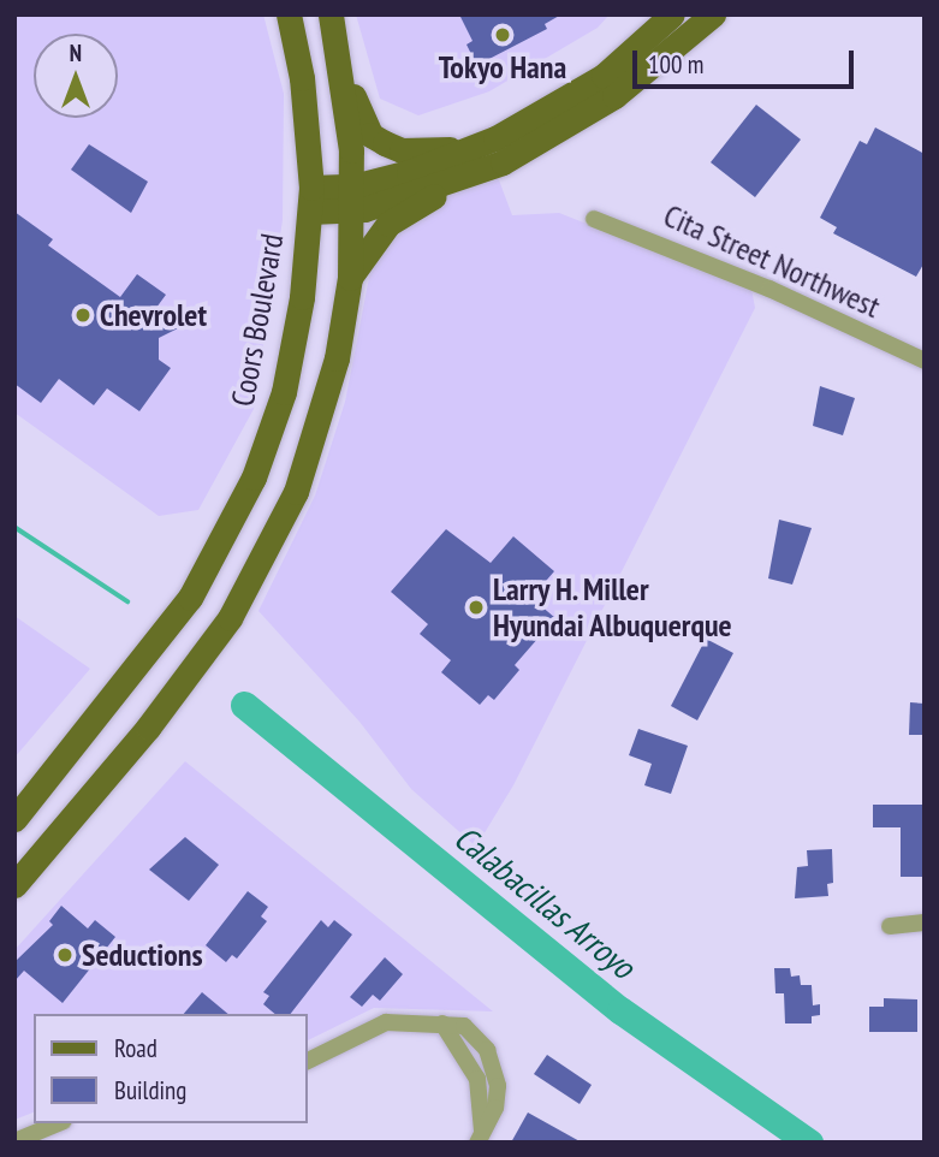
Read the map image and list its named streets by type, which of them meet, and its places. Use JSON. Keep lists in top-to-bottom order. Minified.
{"streets":{"main road":["Coors Boulevard"],"street":["Cita Street Northwest"]},"water":["Calabacillas Arroyo"],"places":["Tokyo Hana","Chevrolet","Larry H. Miller Hyundai Albuquerque","Seductions"],"legend":["Road","Building"],"scale_bar":"100 m","north":"top"}
